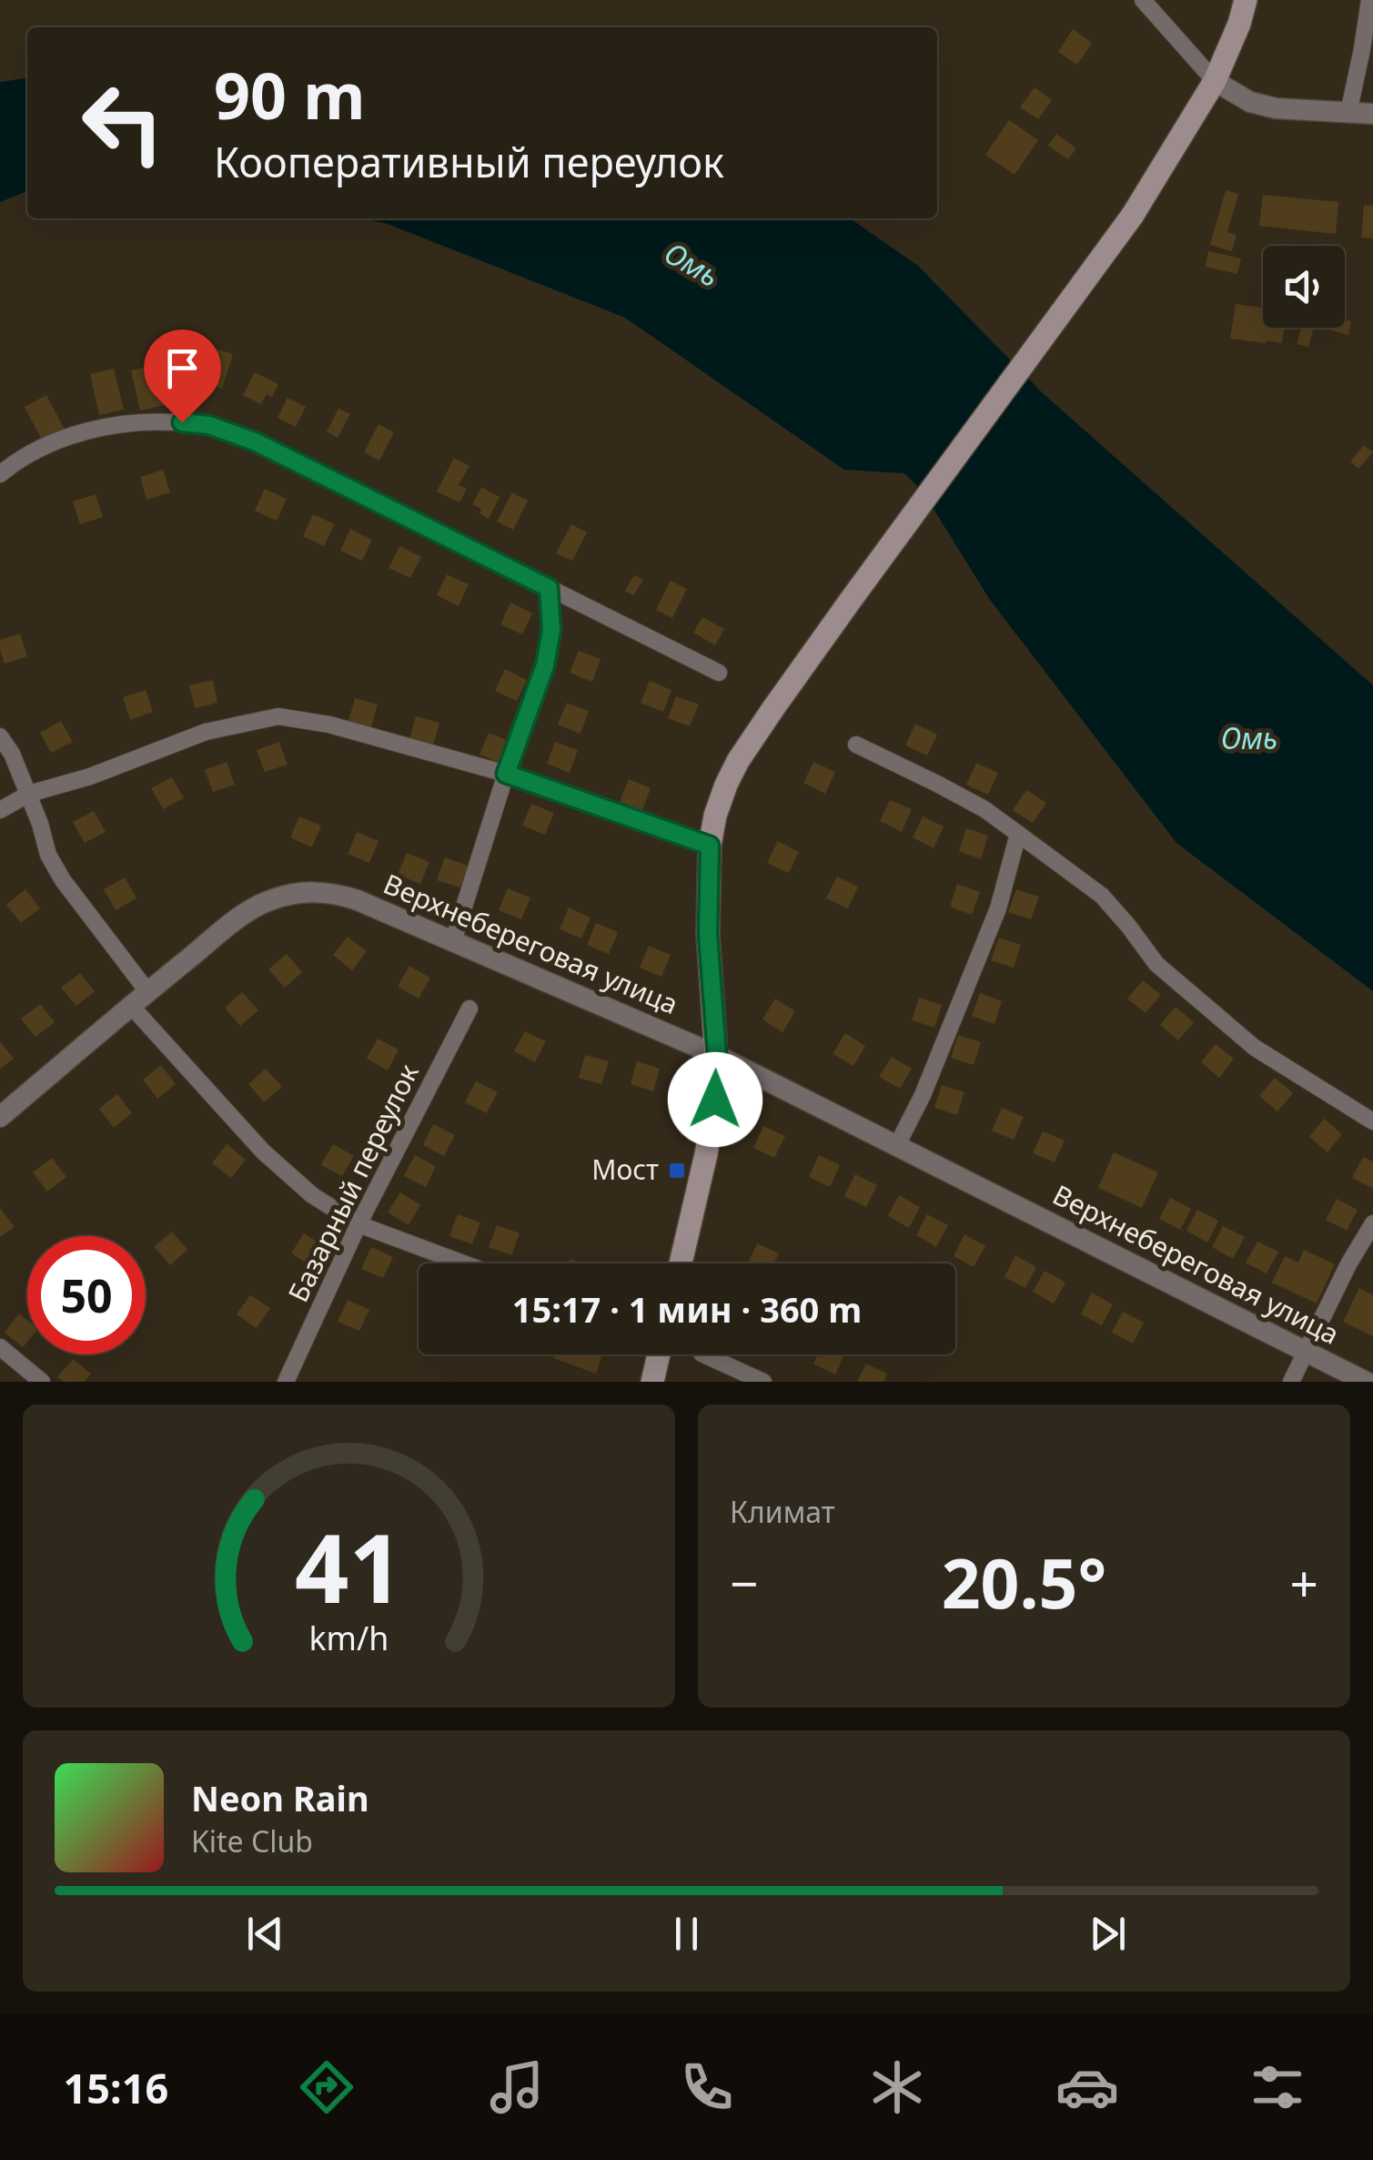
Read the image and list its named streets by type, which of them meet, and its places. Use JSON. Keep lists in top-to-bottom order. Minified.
{"streets":{"street":["Верхнебереговая улица","Базарный переулок"]},"water":["Омь"],"places":{"transit":["Мост"]},"page":{"turn":["90 m","Кооперативный переулок"],"limit":"50","trip":"15:17 · 1 мин · 360 m","tile":"Климат","heat":["−","20.5°","+"],"song":["Neon Rain","Kite Club"],"tabs":"15:16","gauge":["41","km/h"]}}
